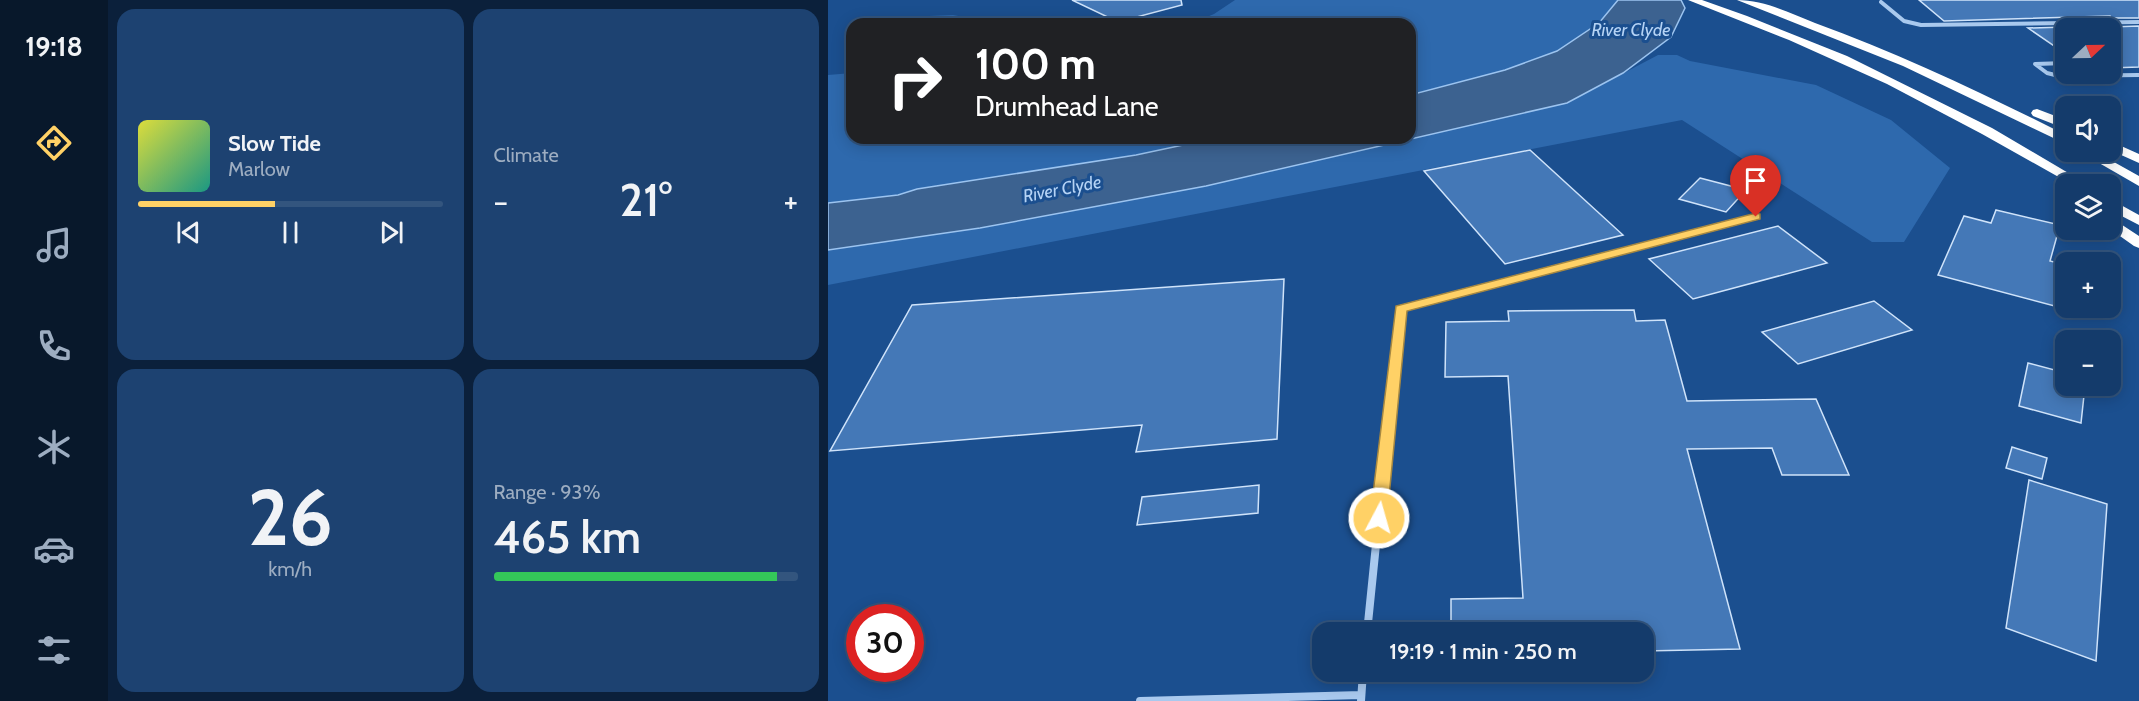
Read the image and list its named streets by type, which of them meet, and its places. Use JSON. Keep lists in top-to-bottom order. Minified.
{"water":["River Clyde"],"north":"right","page":{"tabs":"19:18","tile":["Climate",["26","km/h"],["Range · 93%","465 km"]],"map_buttons":["+","−"],"turn":["100 m","Drumhead Lane"],"song":["Slow Tide","Marlow"],"heat":["−","21°","+"],"limit":"30","trip":"19:19 · 1 min · 250 m"}}
